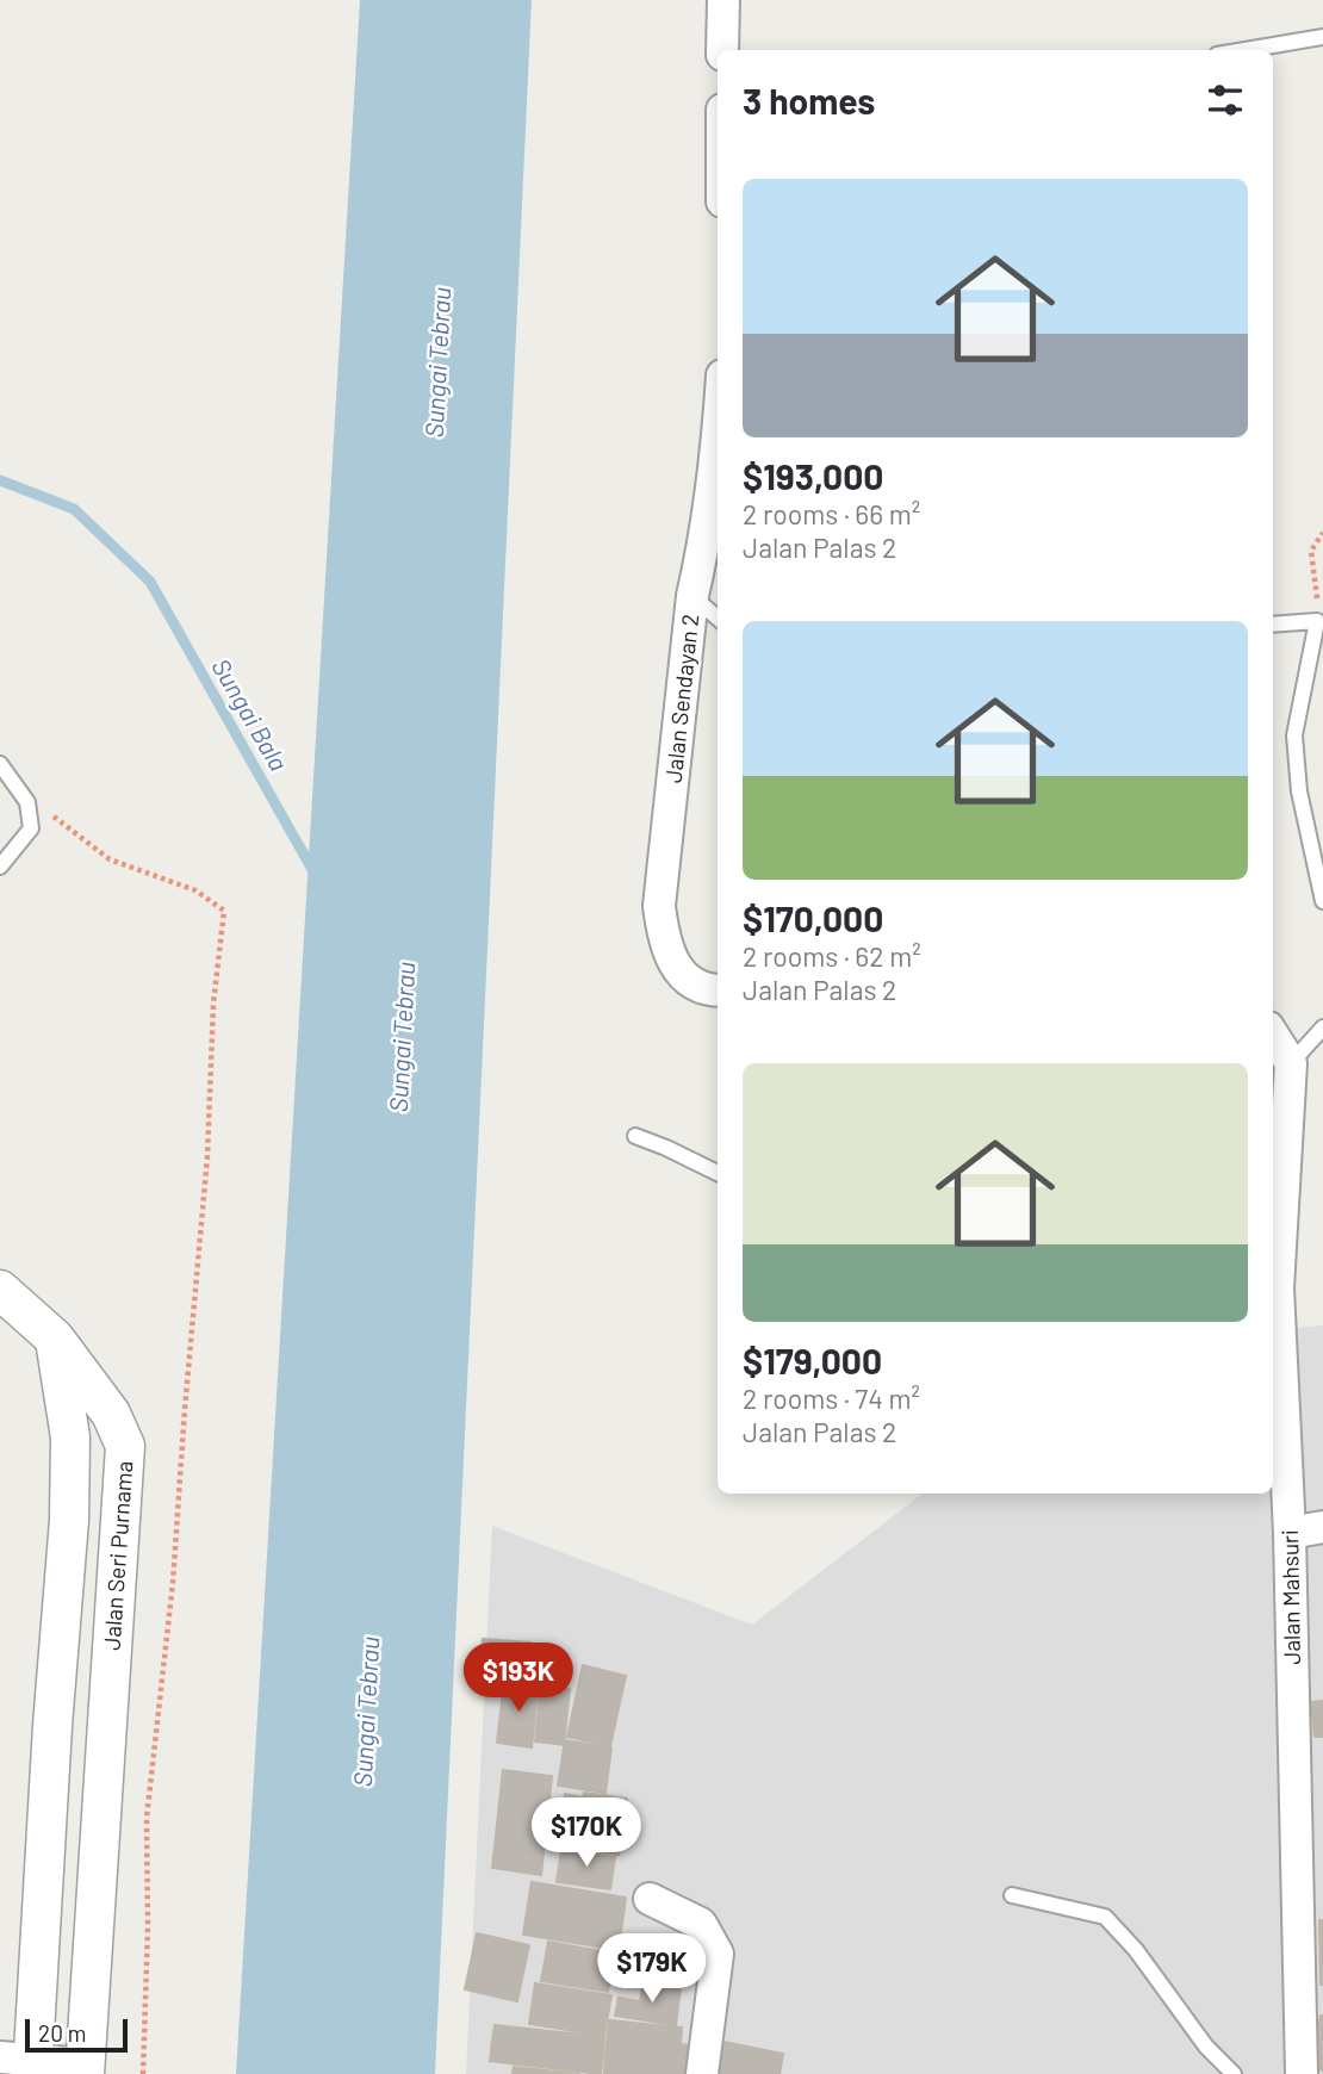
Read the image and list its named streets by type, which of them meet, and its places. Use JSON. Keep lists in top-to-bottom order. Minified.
{"streets":{"street":["Jalan Sendayan 2","Jalan Seri Purnama","Jalan Mahsuri"]},"water":["Sungai Tebrau","Sungai Bala"],"scale_bar":"20 m","page":{"heading":"3 homes","list":[{"name":"$193,000","note":"2 rooms · 66 m² · Jalan Palas 2"},{"name":"$170,000","note":"2 rooms · 62 m² · Jalan Palas 2"},{"name":"$179,000","note":"2 rooms · 74 m² · Jalan Palas 2"}],"price":["$193K","$170K","$179K"],"scale":"20 m"}}
